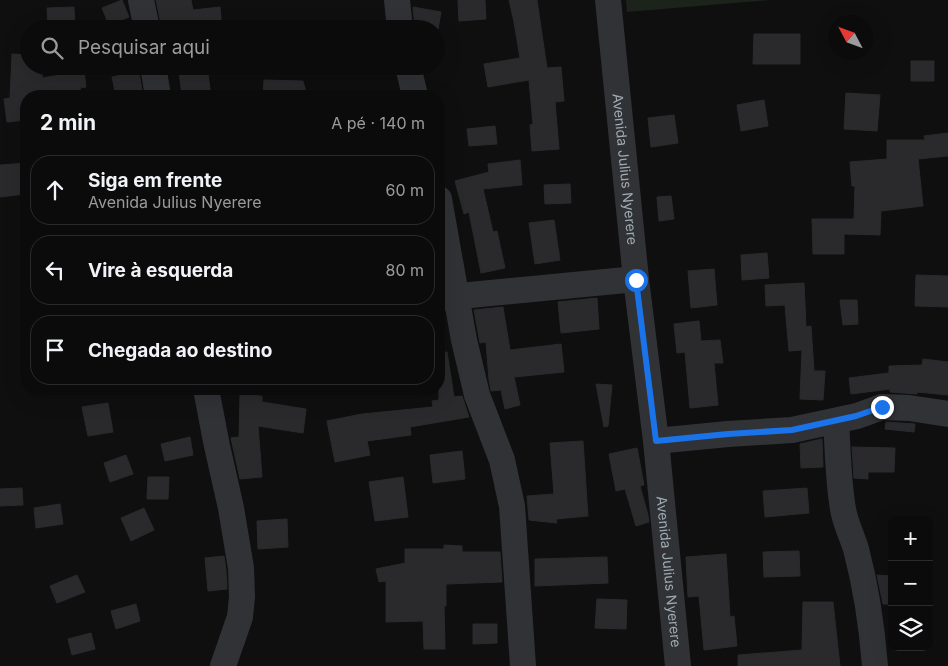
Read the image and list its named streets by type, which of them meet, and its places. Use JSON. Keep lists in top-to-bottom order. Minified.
{"streets":{"street":["Avenida Julius Nyerere"]},"north":"top left","page":{"search":"Pesquisar aqui","heading":["2 min","A pé · 140 m"],"list":[["Siga em frente","Avenida Julius Nyerere","60 m"],["Vire à esquerda","80 m"],"Chegada ao destino"],"map_buttons":["+","−"]}}
